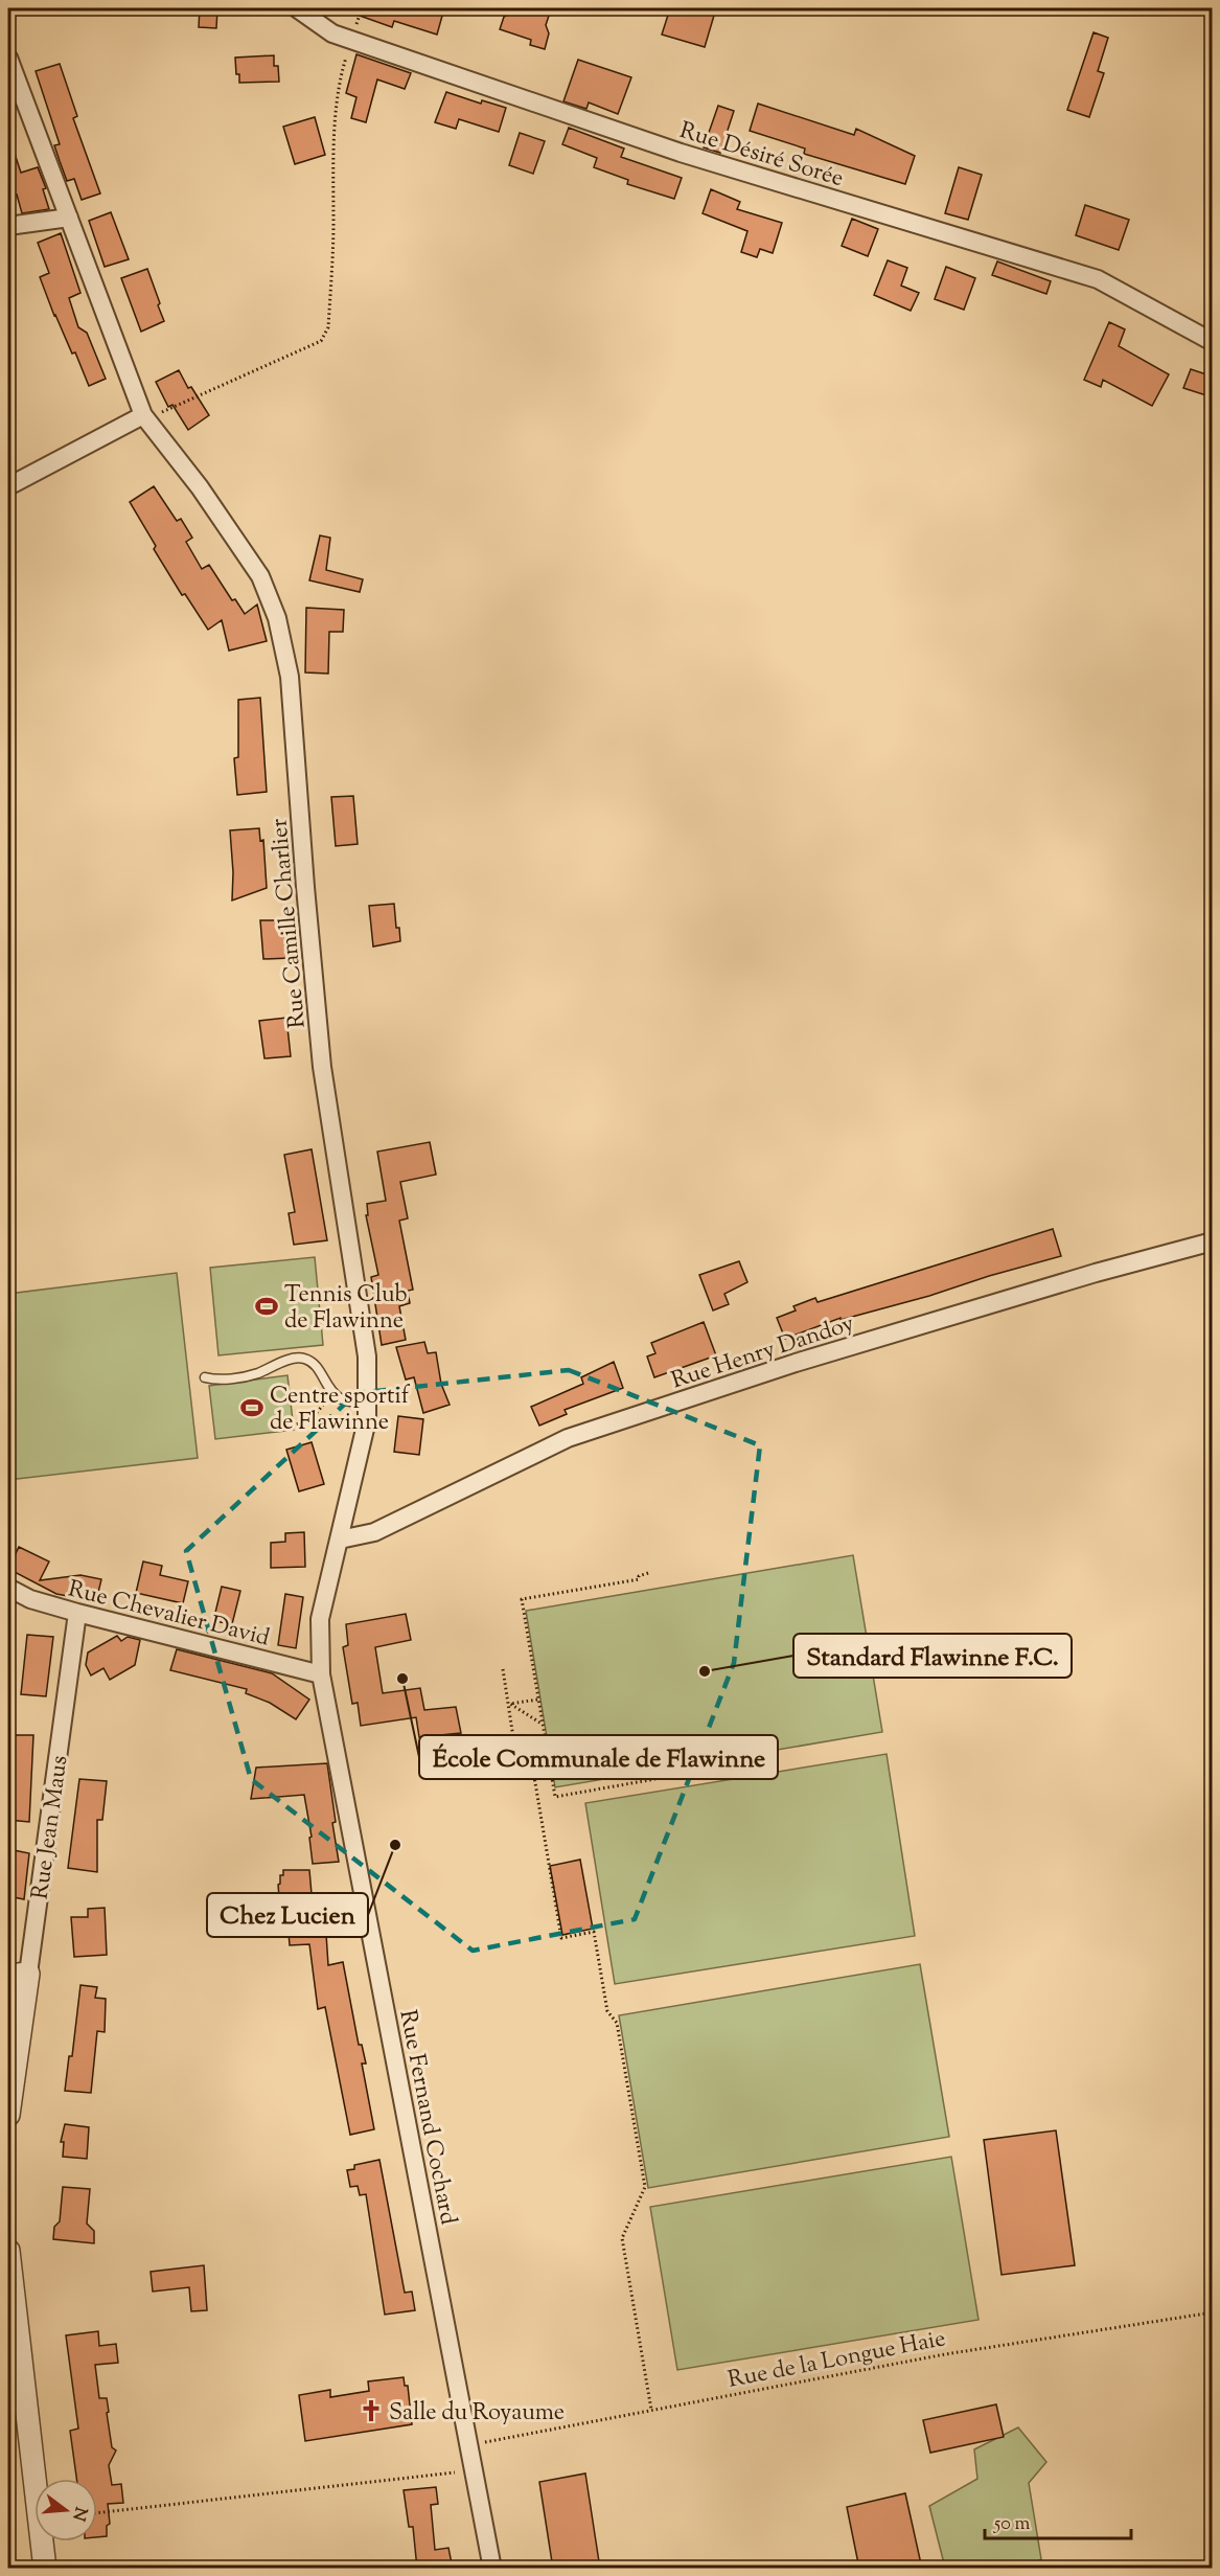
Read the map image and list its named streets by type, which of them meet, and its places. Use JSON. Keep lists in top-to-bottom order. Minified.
{"streets":{"street":["Rue Désiré Sorée","Rue Camille Charlier","Rue Henry Dandoy","Rue Chevalier David","Rue Jean Maus","Rue Fernand Cochard"],"path":["Rue de la Longue Haie"]},"crossings":[["Rue Camille Charlier","Rue Henry Dandoy"],["Rue Camille Charlier","Rue Chevalier David"],["Rue Camille Charlier","Rue Fernand Cochard"],["Rue Chevalier David","Rue Jean Maus"],["Rue Chevalier David","Rue Fernand Cochard"],["Rue Fernand Cochard","Rue de la Longue Haie"]],"places":{"sports":["Tennis Club de Flawinne","Centre sportif de Flawinne"],"other":["Standard Flawinne F.C.","École Communale de Flawinne","Chez Lucien"],"church":["Salle du Royaume"]},"scale_bar":"50 m","north":"right"}
